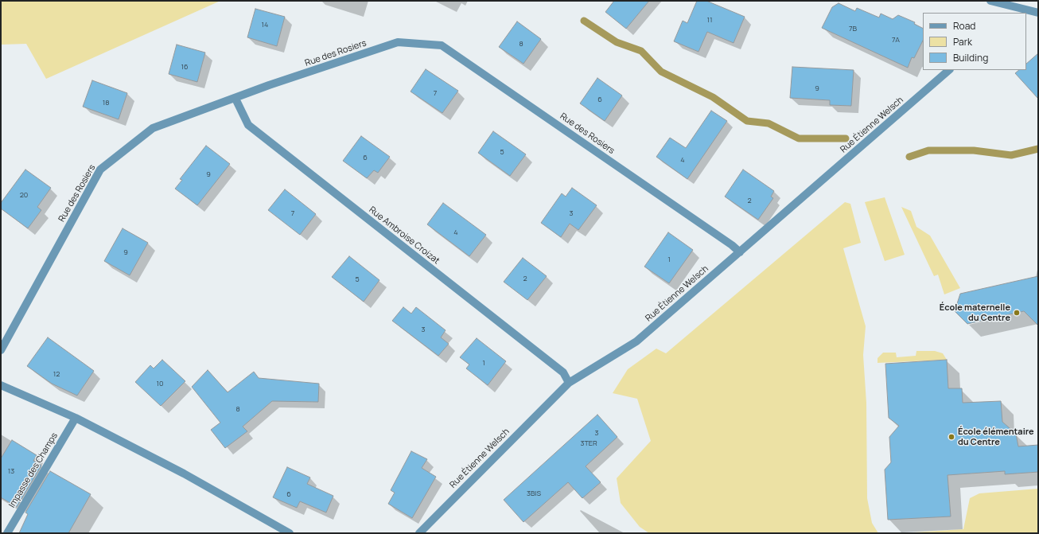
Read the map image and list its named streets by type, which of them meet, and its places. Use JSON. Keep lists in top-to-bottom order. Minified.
{"streets":{"street":["Rue des Rosiers","Rue Étienne Welsch","Rue Ambroise Croizat","Impasse des Champs"]},"crossings":[["Rue des Rosiers","Rue Étienne Welsch"],["Rue des Rosiers","Rue Ambroise Croizat"],["Rue Étienne Welsch","Rue Ambroise Croizat"]],"places":["École maternelle du Centre","École élémentaire du Centre"],"house_numbers":["11","14","7B","7A","8","16","9","7","6","18","5","6","4","9","20","2","7","3","4","9","1","2","5","3","1","12","10","8","3","3TER","13","3BIS","6"],"legend":["Road","Park","Building"]}
